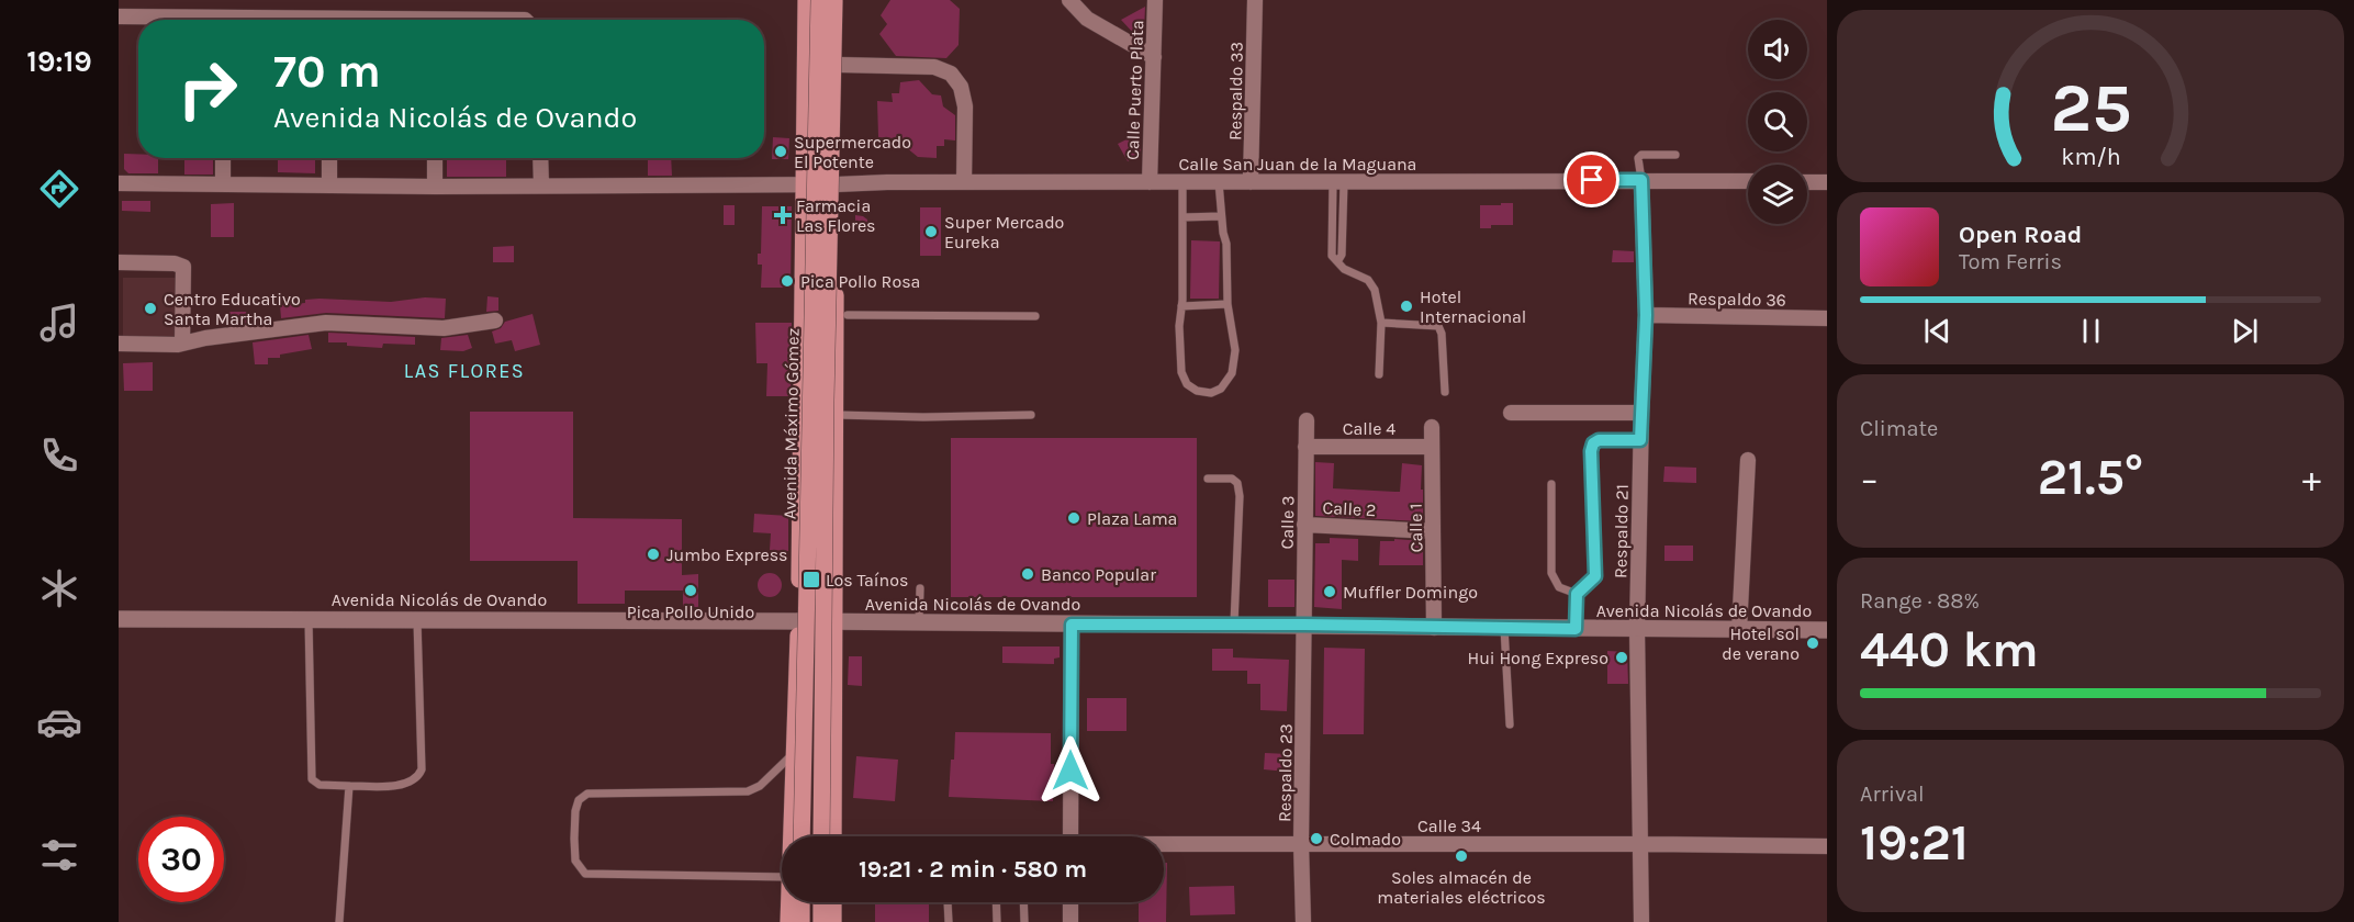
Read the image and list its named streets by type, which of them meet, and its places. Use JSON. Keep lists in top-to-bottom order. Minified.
{"streets":{"main road":["Avenida Máximo Gómez","Avenida Nicolás de Ovando"],"street":["Calle Puerto Plata","Respaldo 33","Calle San Juan de la Maguana","Respaldo 36","Calle 4","Calle 2","Calle 3","Calle 1","Respaldo 21","Respaldo 23","Calle 34"]},"crossings":[["Calle Puerto Plata","Calle San Juan de la Maguana"],["Respaldo 33","Calle San Juan de la Maguana"],["Calle San Juan de la Maguana","Respaldo 21"],["Respaldo 36","Respaldo 21"],["Calle 4","Calle 3"],["Calle 4","Calle 1"],["Calle 2","Calle 3"],["Calle 2","Calle 1"],["Calle 3","Avenida Nicolás de Ovando"],["Calle 3","Respaldo 23"],["Calle 1","Avenida Nicolás de Ovando"],["Respaldo 21","Avenida Nicolás de Ovando"],["Respaldo 21","Calle 34"],["Avenida Nicolás de Ovando","Respaldo 23"],["Respaldo 23","Calle 34"]],"districts":["LAS FLORES"],"places":{"other":["Supermercado El Potente","Super Mercado Eureka","Pica Pollo Rosa","Hotel Internacional","Centro Educativo Santa Martha","Plaza Lama","Jumbo Express","Banco Popular","Pica Pollo Unido","Muffler Domingo","Hotel sol de verano","Hui Hong Expreso","Colmado","Soles almacén de materiales eléctricos"],"health":["Farmacia Las Flores"],"transit":["Los Taínos"]},"page":{"tabs":"19:19","turn":["70 m","Avenida Nicolás de Ovando"],"song":["Open Road","Tom Ferris"],"tile":["Climate",["Range · 88%","440 km"],["Arrival","19:21"]],"heat":["−","21.5°","+"],"limit":"30","trip":"19:21 · 2 min · 580 m","gauge":["25","km/h"]}}
